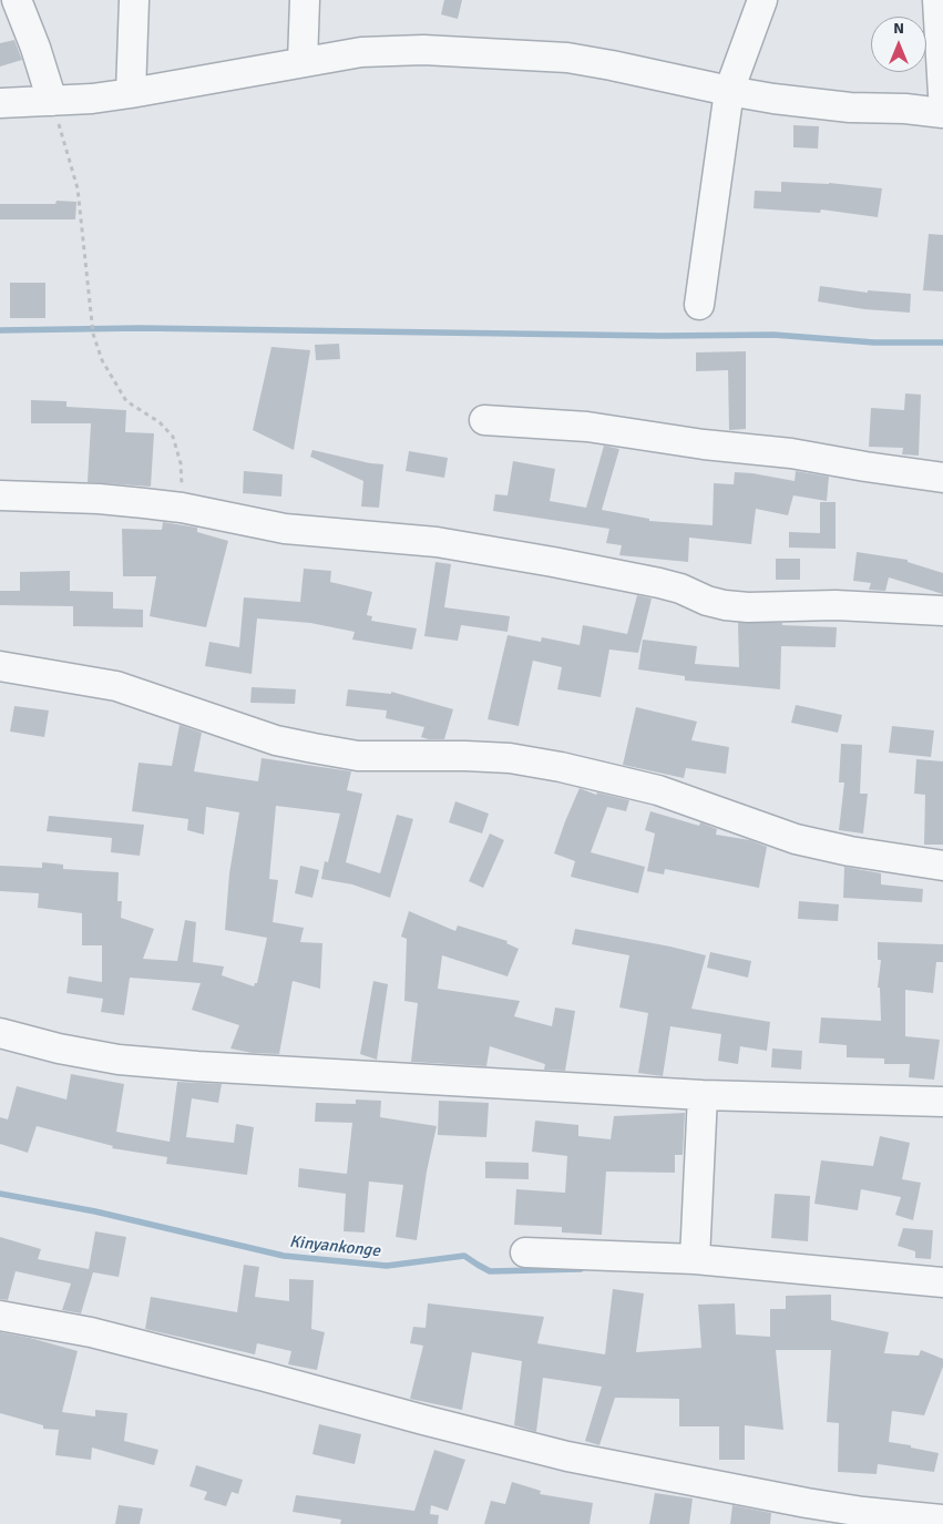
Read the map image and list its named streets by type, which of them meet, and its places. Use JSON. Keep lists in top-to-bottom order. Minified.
{"water":["Kinyankonge"],"north":"top"}
